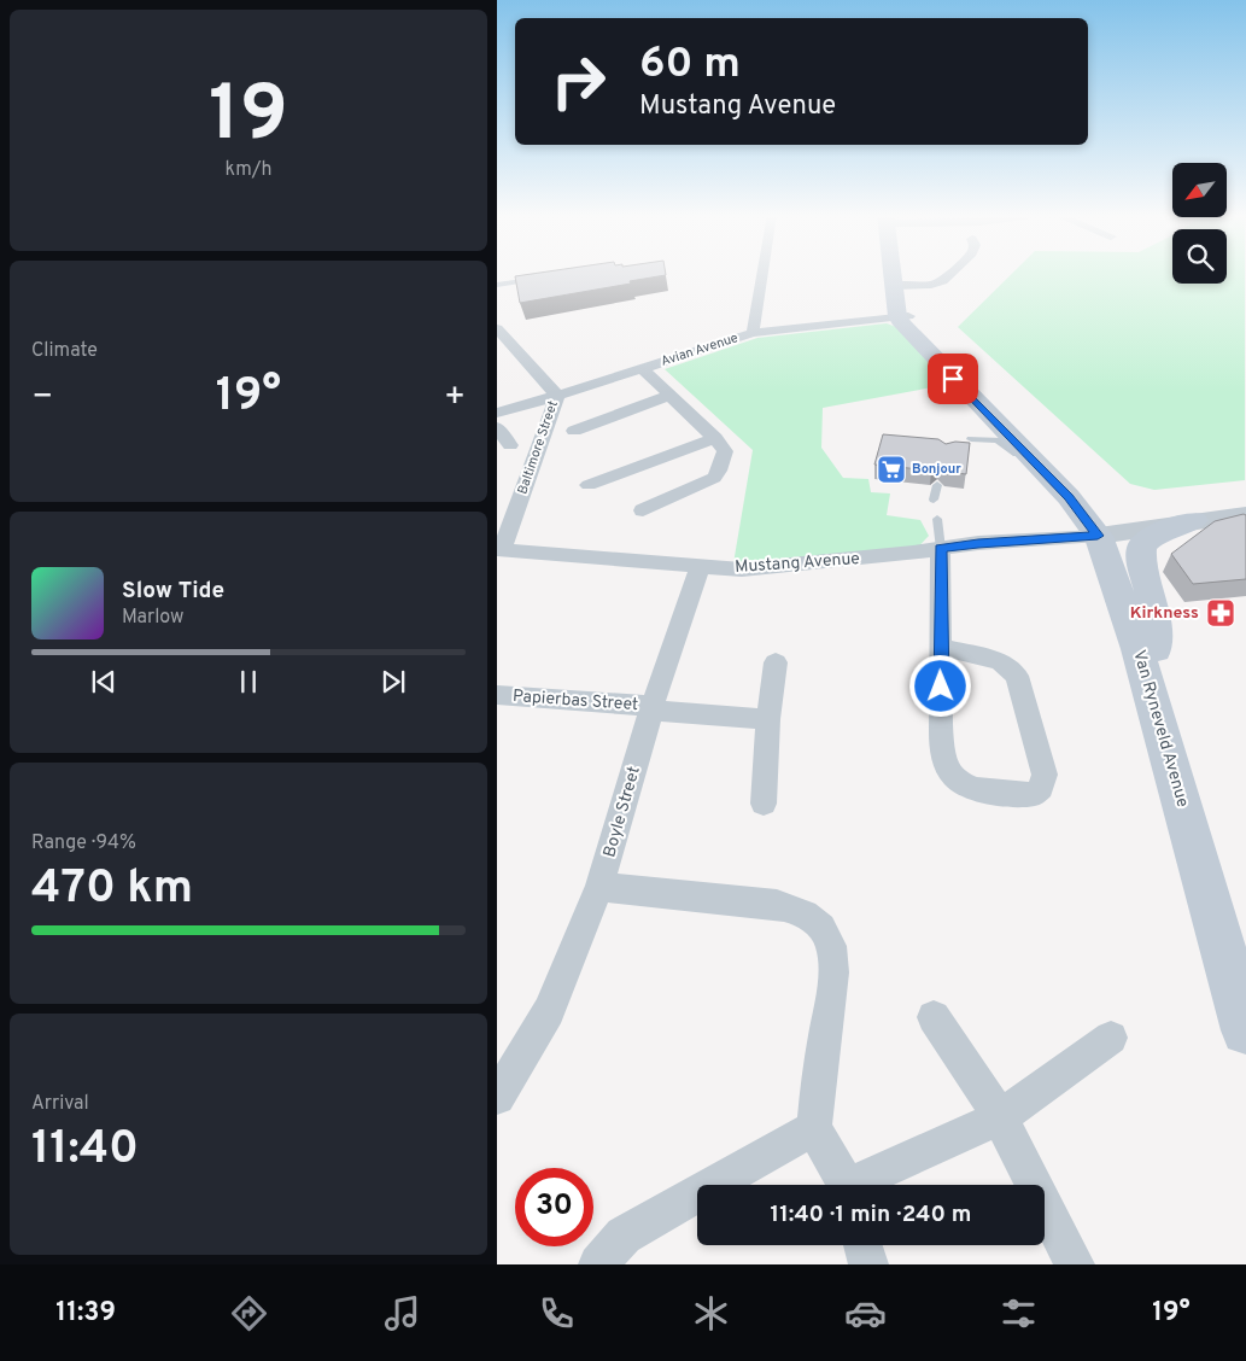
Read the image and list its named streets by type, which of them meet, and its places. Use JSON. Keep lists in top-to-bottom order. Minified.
{"streets":{"main road":["Van Ryneveld Avenue"],"street":["Avian Avenue","Baltimore Street","Mustang Avenue","Papierbas Street","Boyle Street"]},"crossings":[["Avian Avenue","Baltimore Street"],["Avian Avenue","Van Ryneveld Avenue"],["Baltimore Street","Mustang Avenue"],["Mustang Avenue","Van Ryneveld Avenue"],["Mustang Avenue","Boyle Street"],["Papierbas Street","Boyle Street"]],"places":{"supermarket":["Bonjour"],"pharmacy":["Kirkness"]},"north":"bottom left","page":{"tile":[["19","km/h"],"Climate",["Range · 94%","470 km"],["Arrival","11:40"]],"turn":["60 m","Mustang Avenue"],"heat":["−","19°","+"],"song":["Slow Tide","Marlow"],"limit":"30","trip":"11:40 · 1 min · 240 m","tabs":["11:39","19°"]}}
